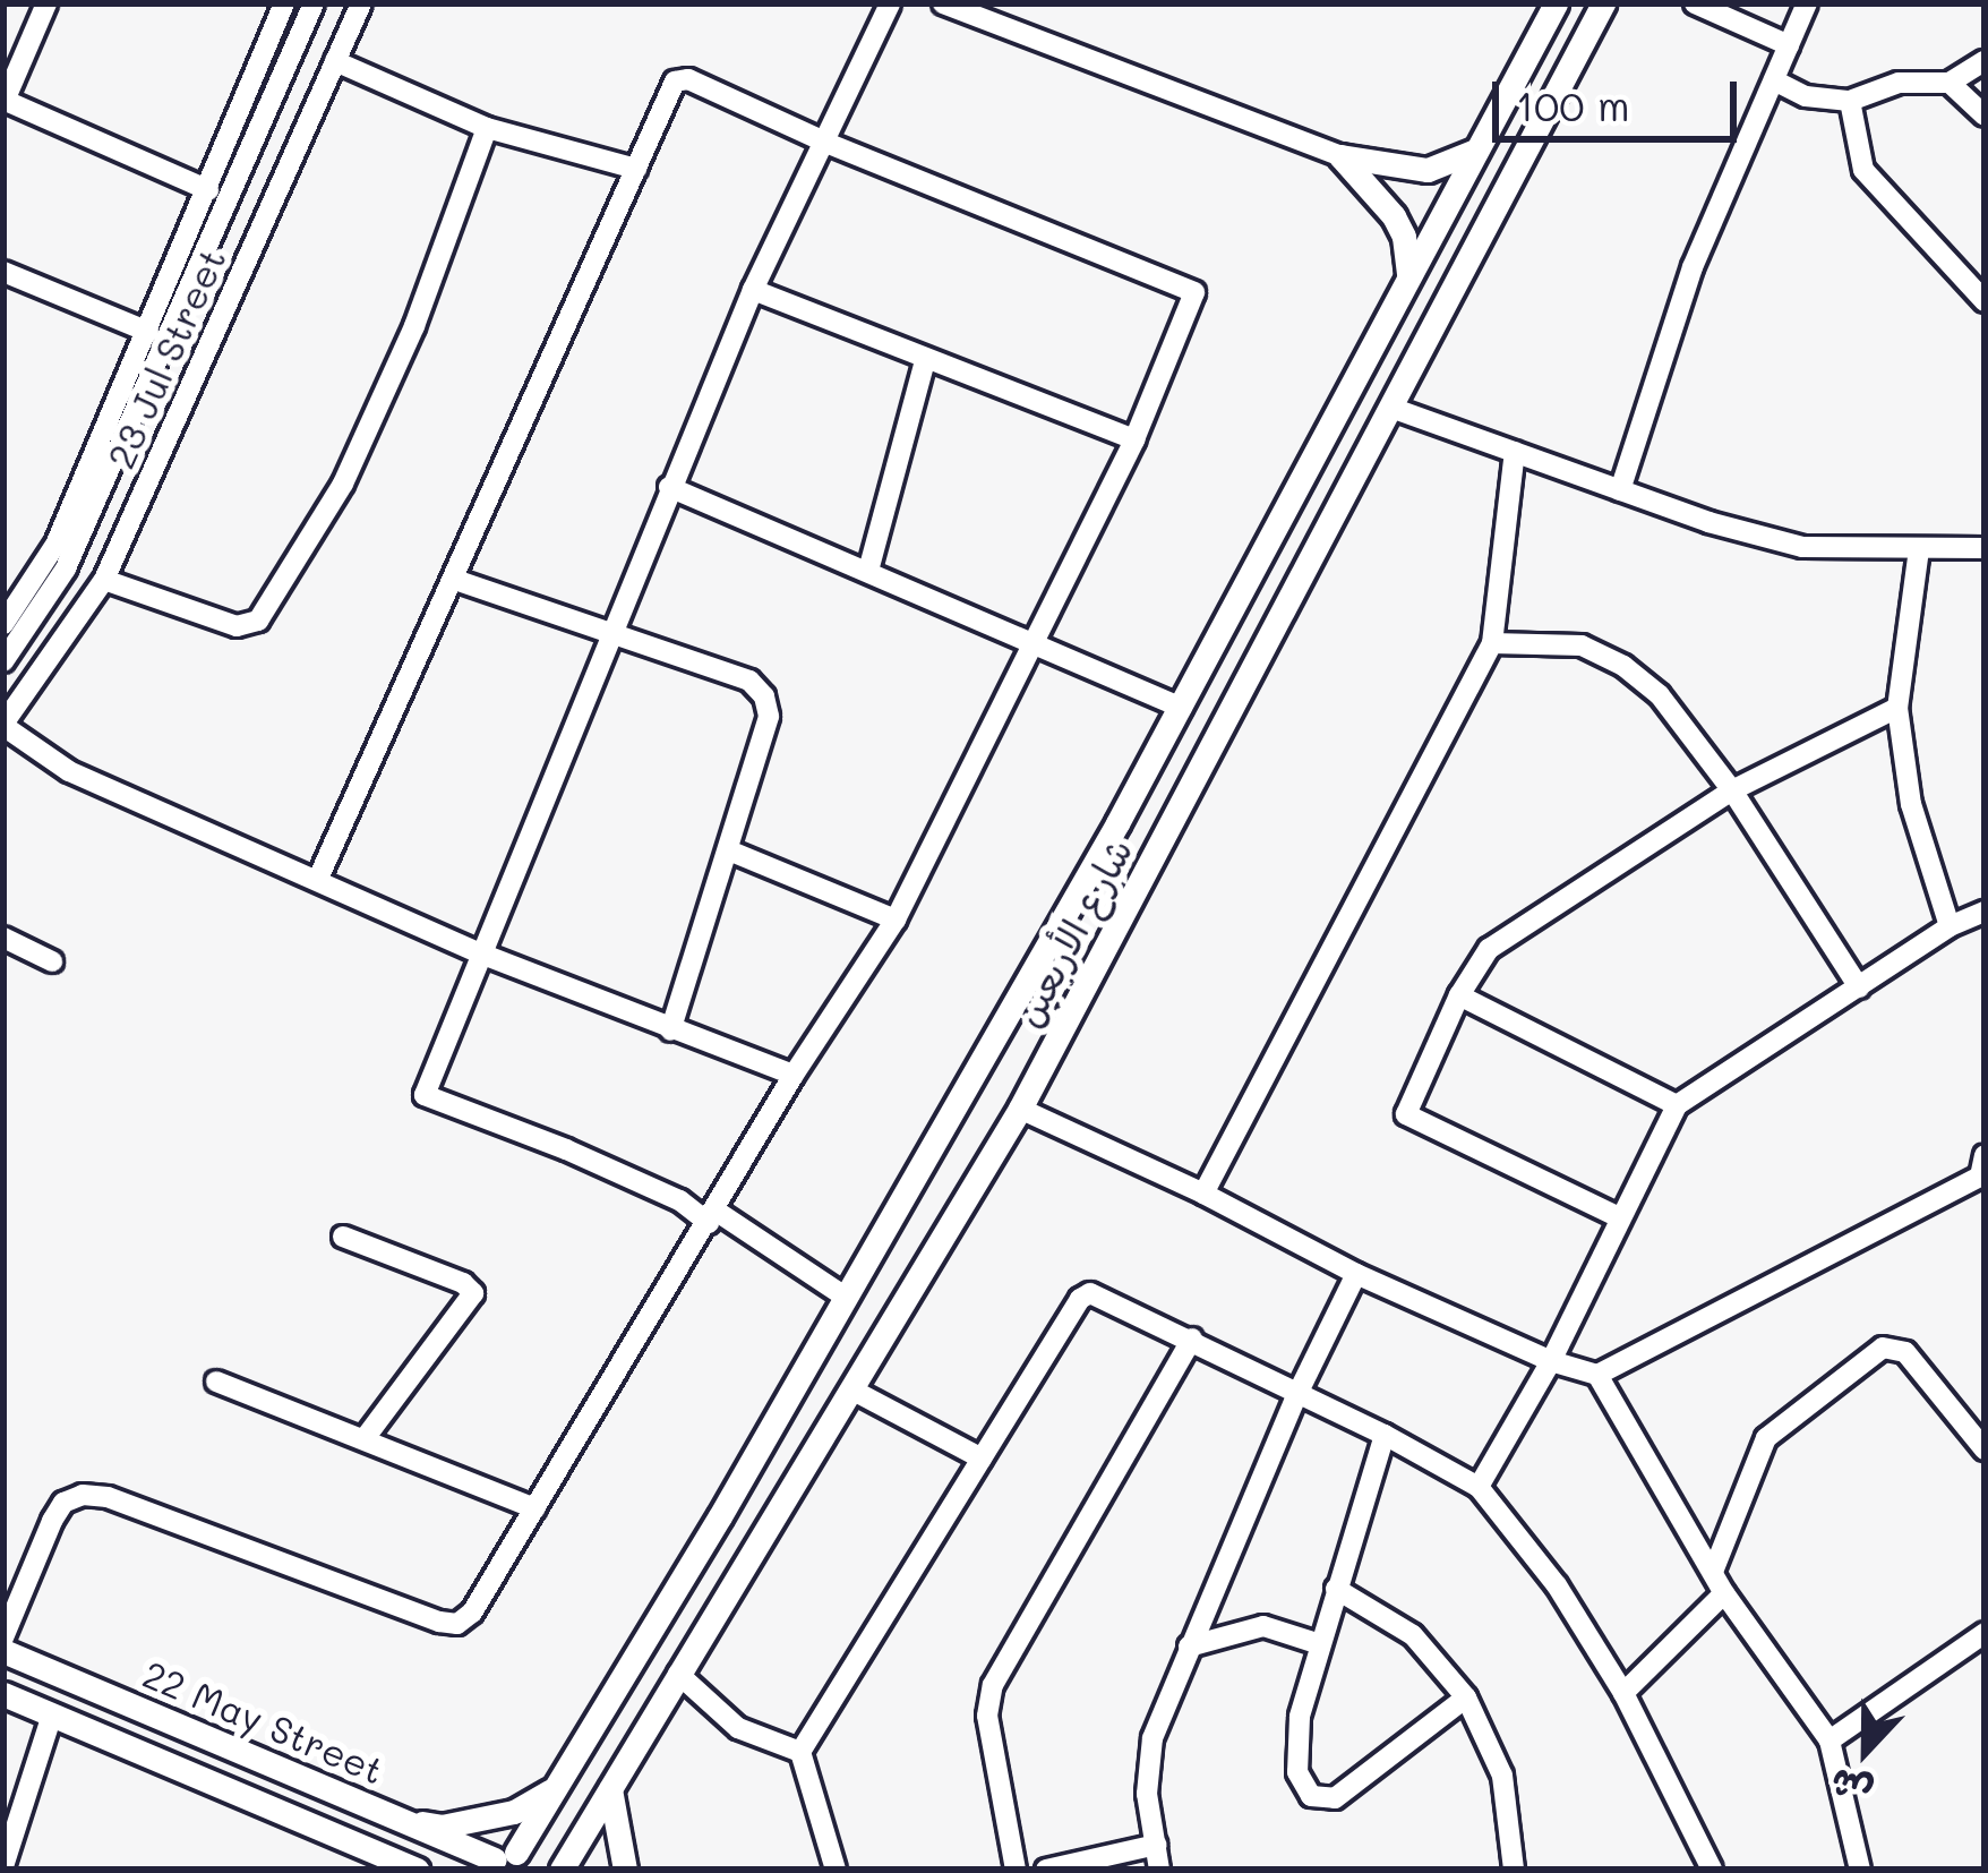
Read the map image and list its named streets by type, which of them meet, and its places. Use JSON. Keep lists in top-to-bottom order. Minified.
{"streets":{"main road":["شارع الأربعين","22 May Street"],"street":["23 Jul Street"]},"crossings":[["شارع الأربعين","22 May Street"]],"scale_bar":"100 m","north":"bottom"}
